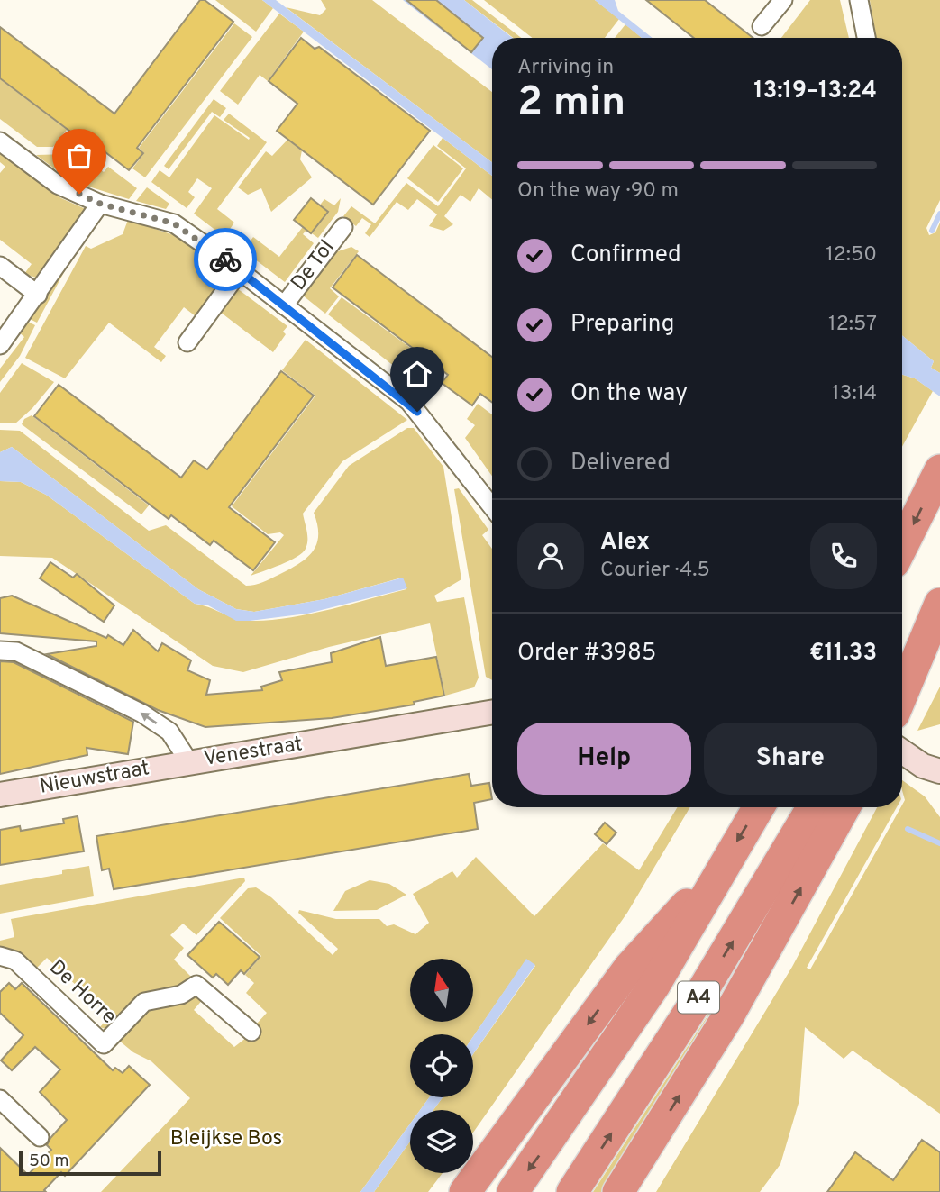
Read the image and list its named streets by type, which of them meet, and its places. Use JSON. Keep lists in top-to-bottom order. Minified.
{"streets":{"highway":["A4"],"street":["De Tol","Venestraat","Nieuwstraat","De Horre"]},"crossings":[["Venestraat","Nieuwstraat"]],"one_way":["Venestraat"],"parks":["Bleijkse Bos"],"scale_bar":"50 m","north":"top","page":{"heading":["2 min","Arriving in","13:19–13:24"],"panel":["Alex","Courier · 4.5","Order #3985","€11.33"],"bar":"On the way · 90 m","list":[["Confirmed","12:50"],["Preparing","12:57"],["On the way","13:14"],"Delivered"],"buttons":["Help","Share"],"scale":"50 m"}}
